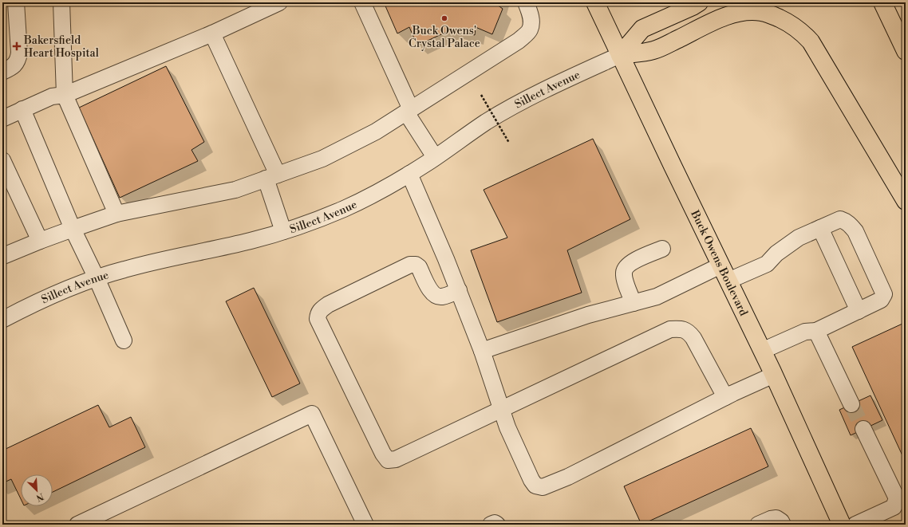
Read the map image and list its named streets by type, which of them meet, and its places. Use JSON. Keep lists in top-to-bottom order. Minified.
{"streets":{"main road":["Buck Owens Boulevard"],"street":["Sillect Avenue"]},"crossings":[["Sillect Avenue","Buck Owens Boulevard"]],"places":{"other":["Buck Owens' Crystal Palace"],"health":["Bakersfield Heart Hospital"]},"north":"bottom right"}
